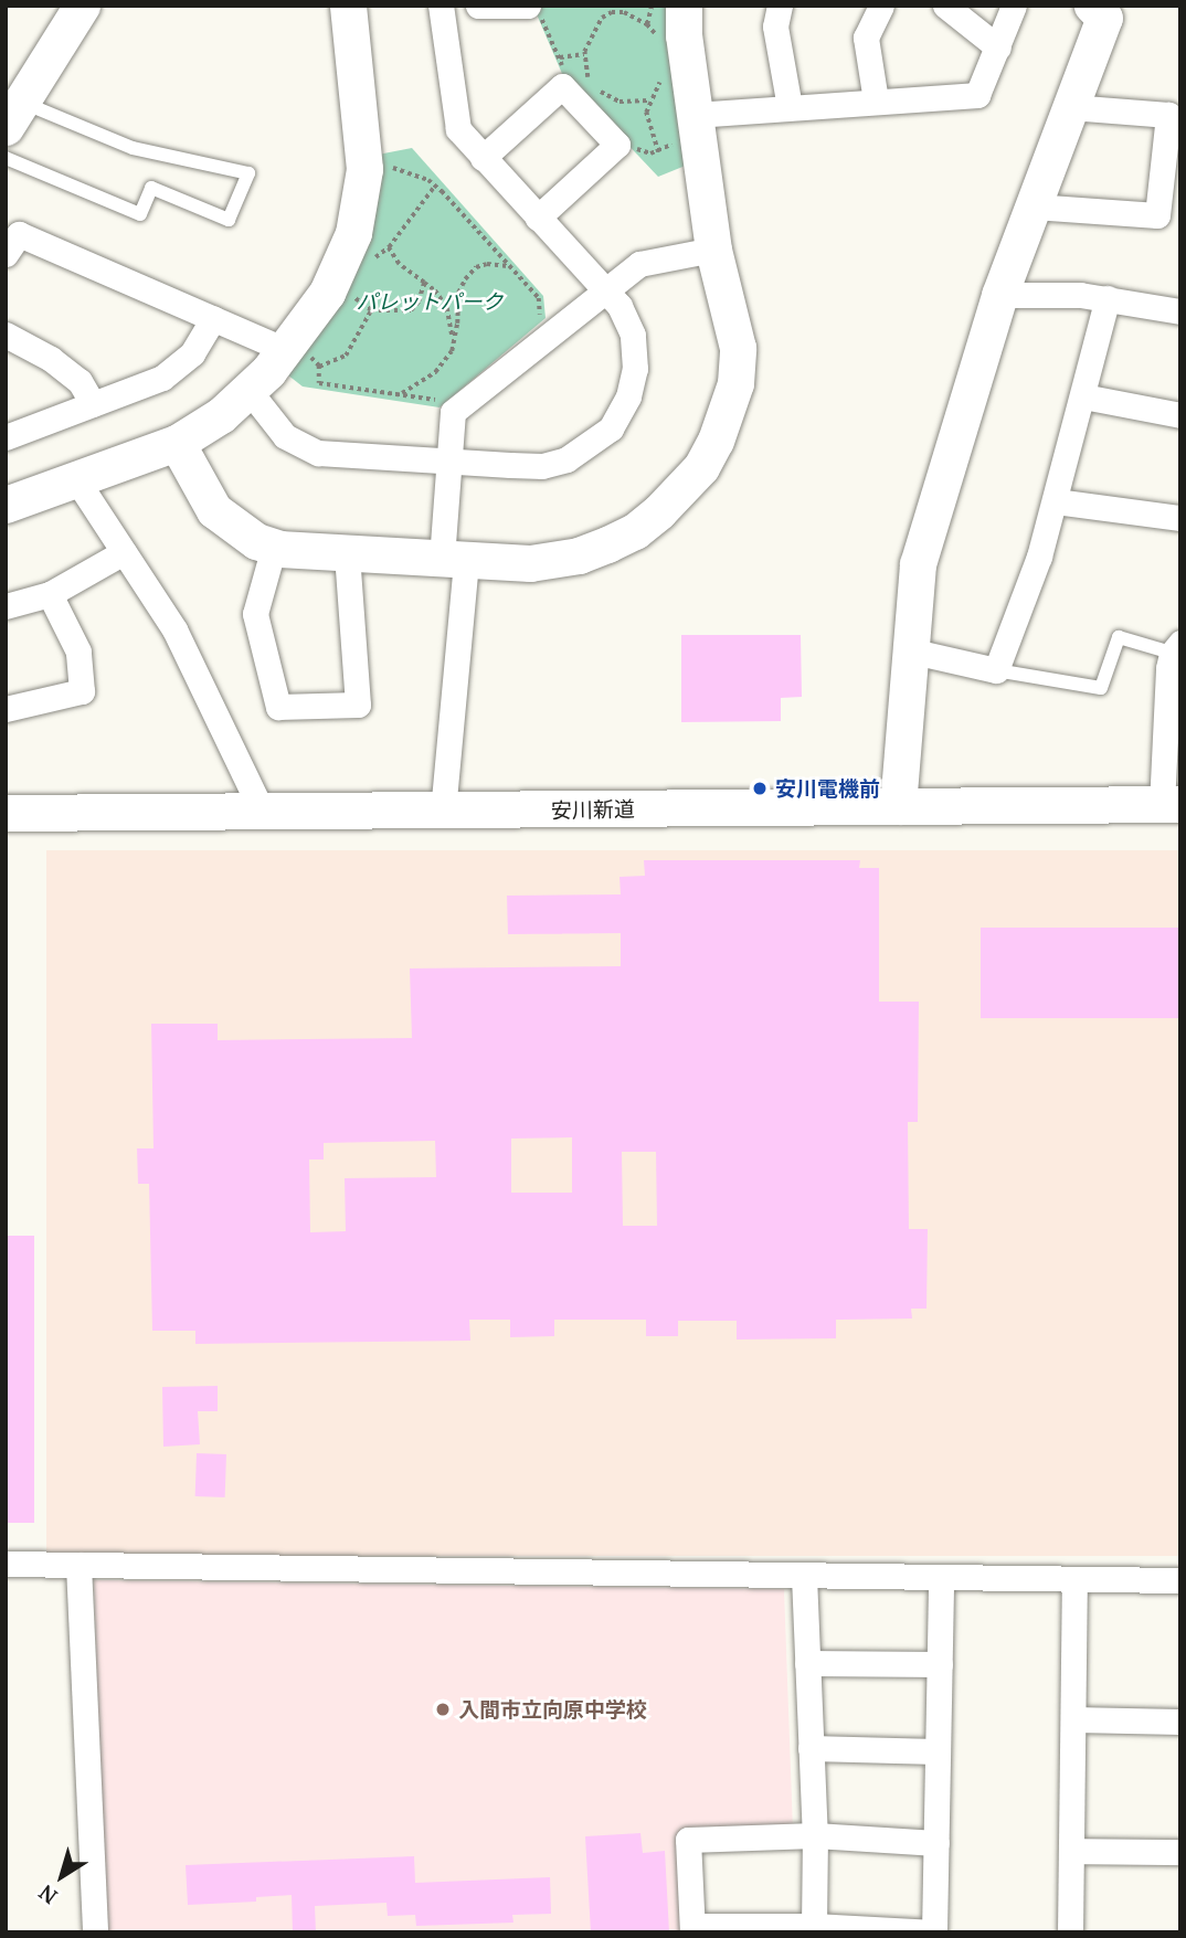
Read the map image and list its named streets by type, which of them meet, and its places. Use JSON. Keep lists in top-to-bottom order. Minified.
{"streets":{"street":["安川新道"]},"parks":["パレットパーク"],"places":["安川電機前","入間市立向原中学校"],"north":"bottom left"}
